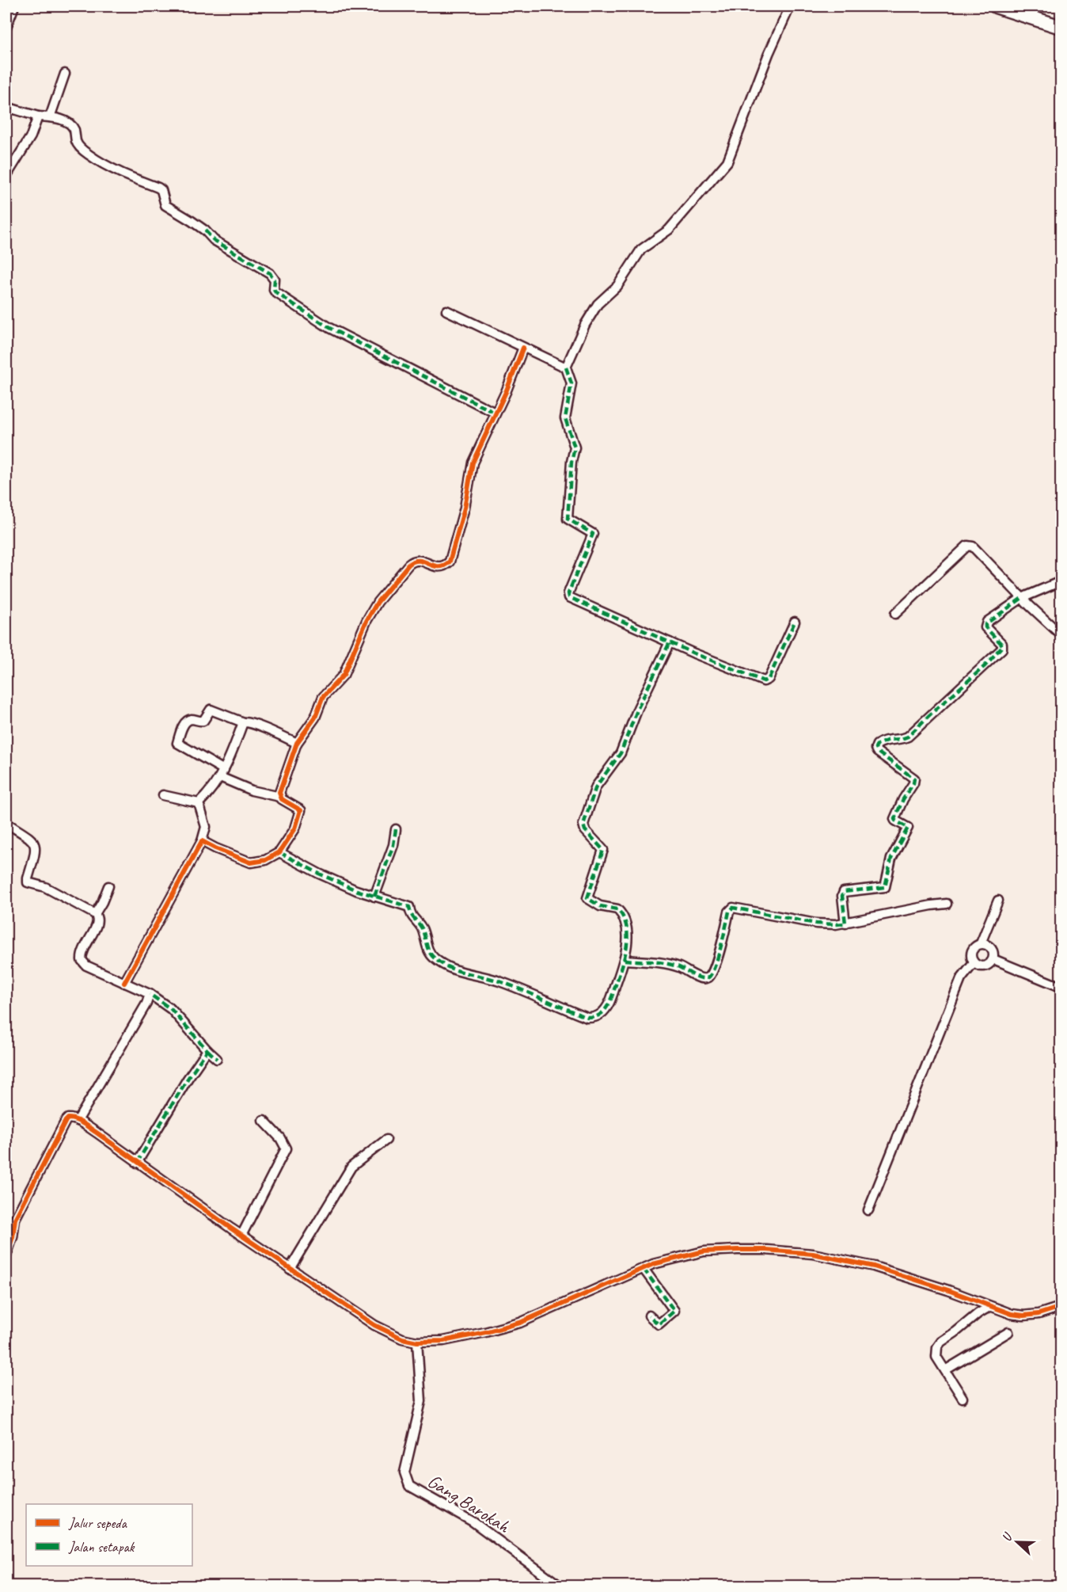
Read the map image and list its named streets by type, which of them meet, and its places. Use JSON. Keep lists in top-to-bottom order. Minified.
{"streets":{"street":["Gang Barokah"]},"legend":["Jalur sepeda","Jalan setapak"],"north":"left"}
